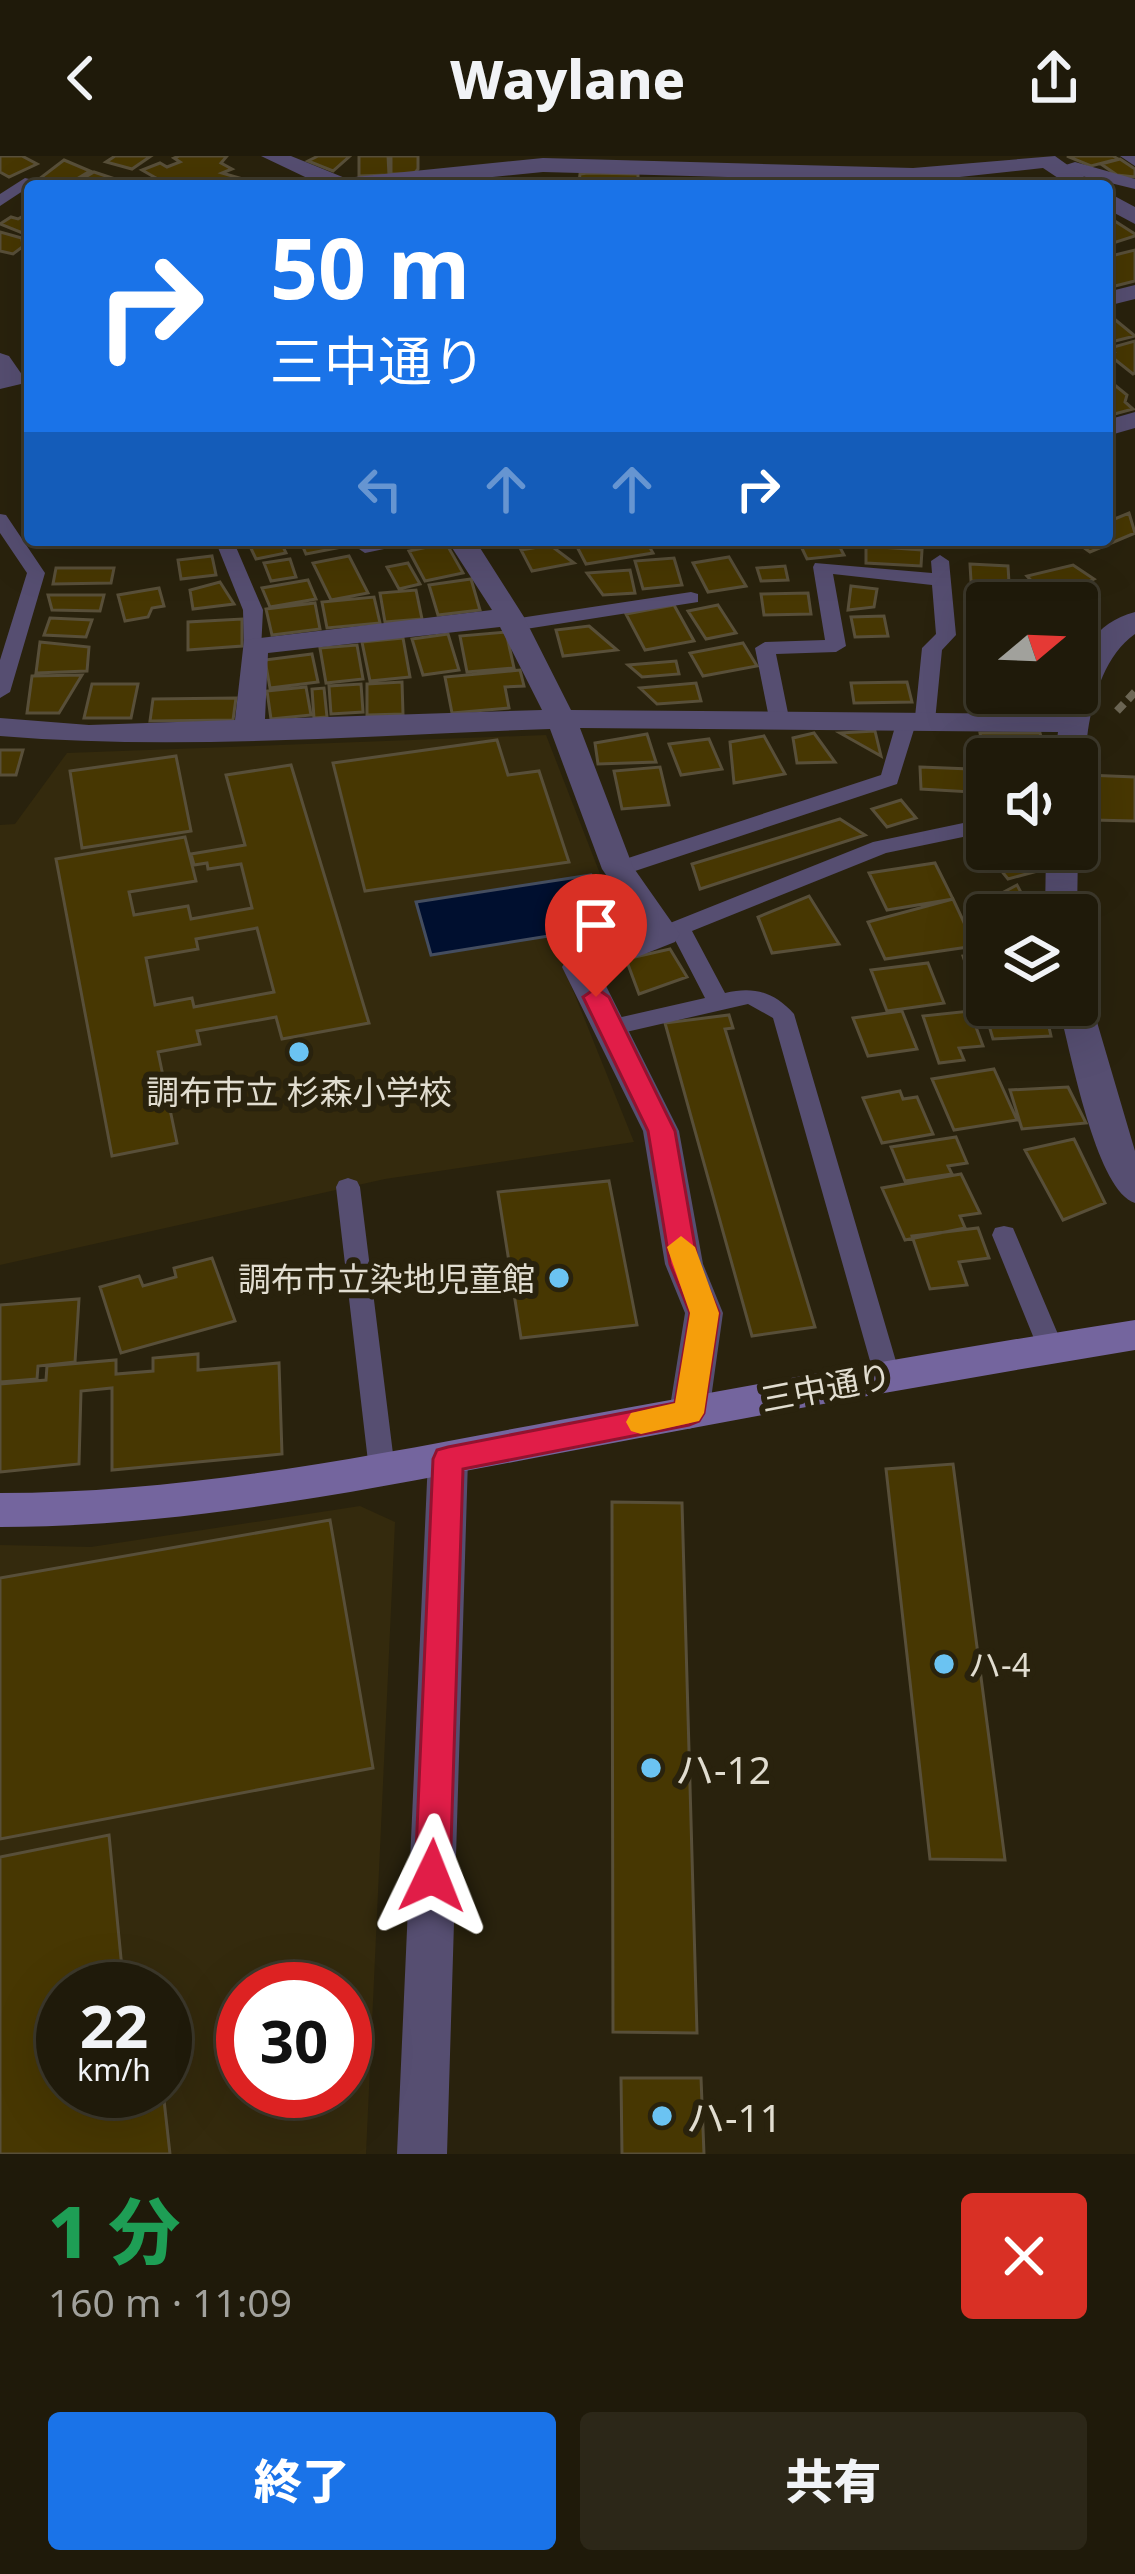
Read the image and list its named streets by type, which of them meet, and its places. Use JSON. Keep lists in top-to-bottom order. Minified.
{"streets":{"street":["三中通り"]},"places":["調布市立 杉森小学校","調布市立染地児童館","ハ-4","ハ-12","ハ-11"],"north":"right","page":{"header":"Waylane","turn":["50 m","三中通り"],"speed":"22 km/h","limit":"30","heading":["1 分","160 m · 11:09"],"buttons":["終了","共有"]}}
